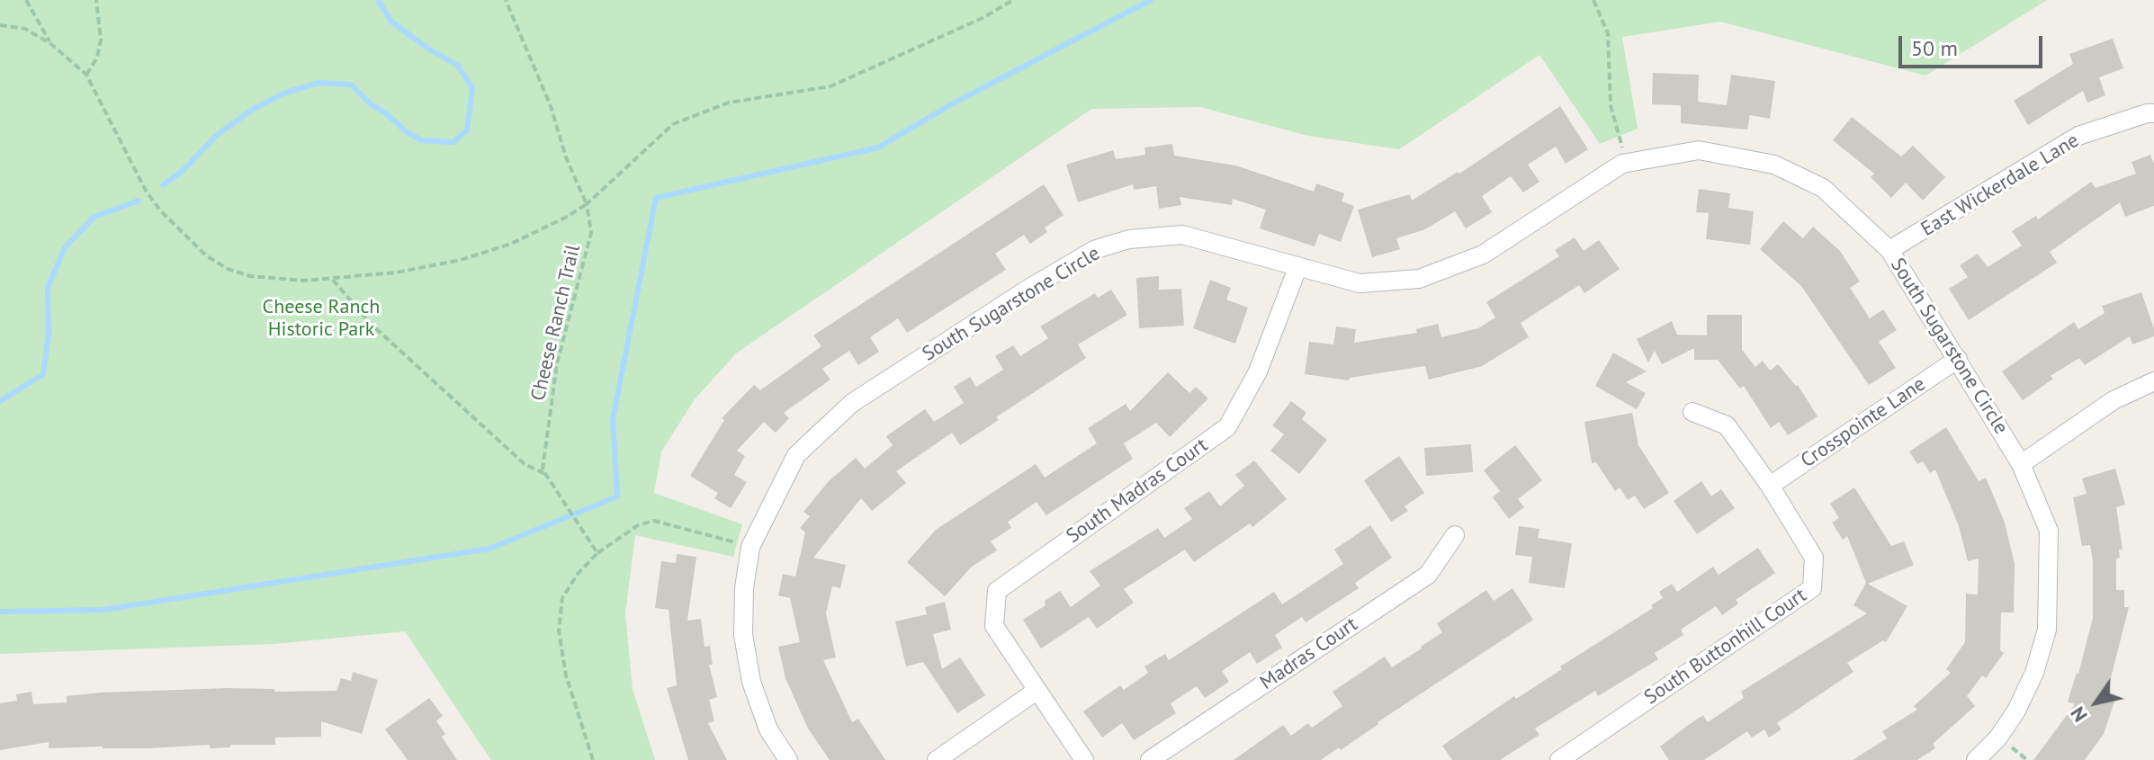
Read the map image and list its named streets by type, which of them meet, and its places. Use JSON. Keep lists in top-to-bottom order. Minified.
{"streets":{"street":["East Wickerdale Lane","South Sugarstone Circle","Crosspointe Lane","South Madras Court","South Buttonhill Court","Madras Court"],"path":["Cheese Ranch Trail"]},"crossings":[["East Wickerdale Lane","South Sugarstone Circle"],["South Sugarstone Circle","Crosspointe Lane"],["South Sugarstone Circle","South Madras Court"],["Crosspointe Lane","South Buttonhill Court"]],"parks":["Cheese Ranch Historic Park"],"scale_bar":"50 m","north":"bottom left"}
